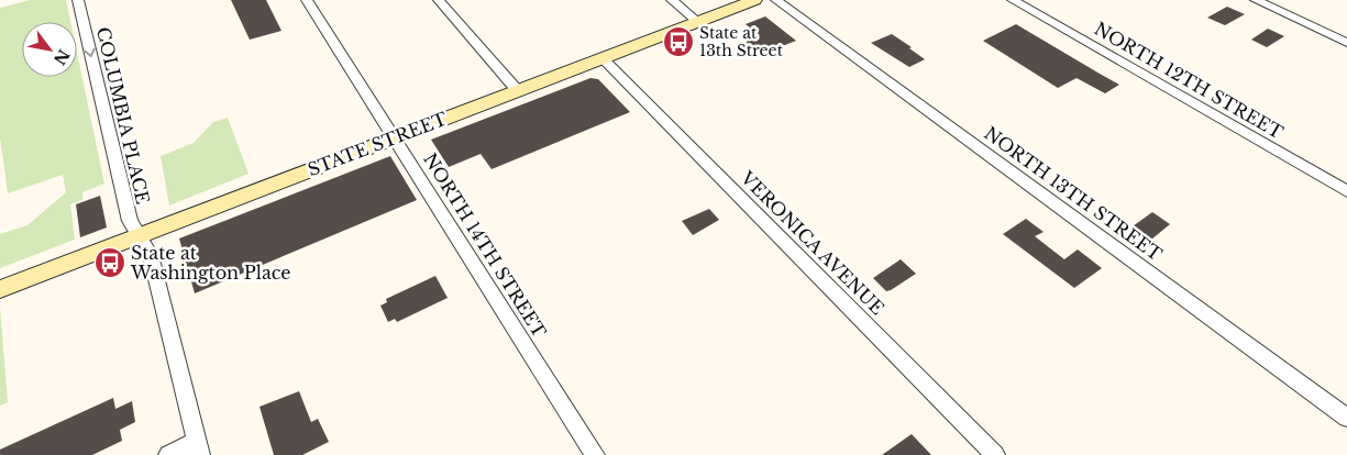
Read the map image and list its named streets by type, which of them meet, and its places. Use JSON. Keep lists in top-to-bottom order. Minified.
{"streets":{"main road":["STATE STREET"],"street":["NORTH 12TH STREET","COLUMBIA PLACE","NORTH 13TH STREET","VERONICA AVENUE","NORTH 14TH STREET"]},"crossings":[["COLUMBIA PLACE","STATE STREET"],["STATE STREET","VERONICA AVENUE"],["STATE STREET","NORTH 14TH STREET"]],"one_way":["COLUMBIA PLACE"],"places":{"bus stop":["State at 13th Street","State at Washington Place"]},"north":"bottom right"}
